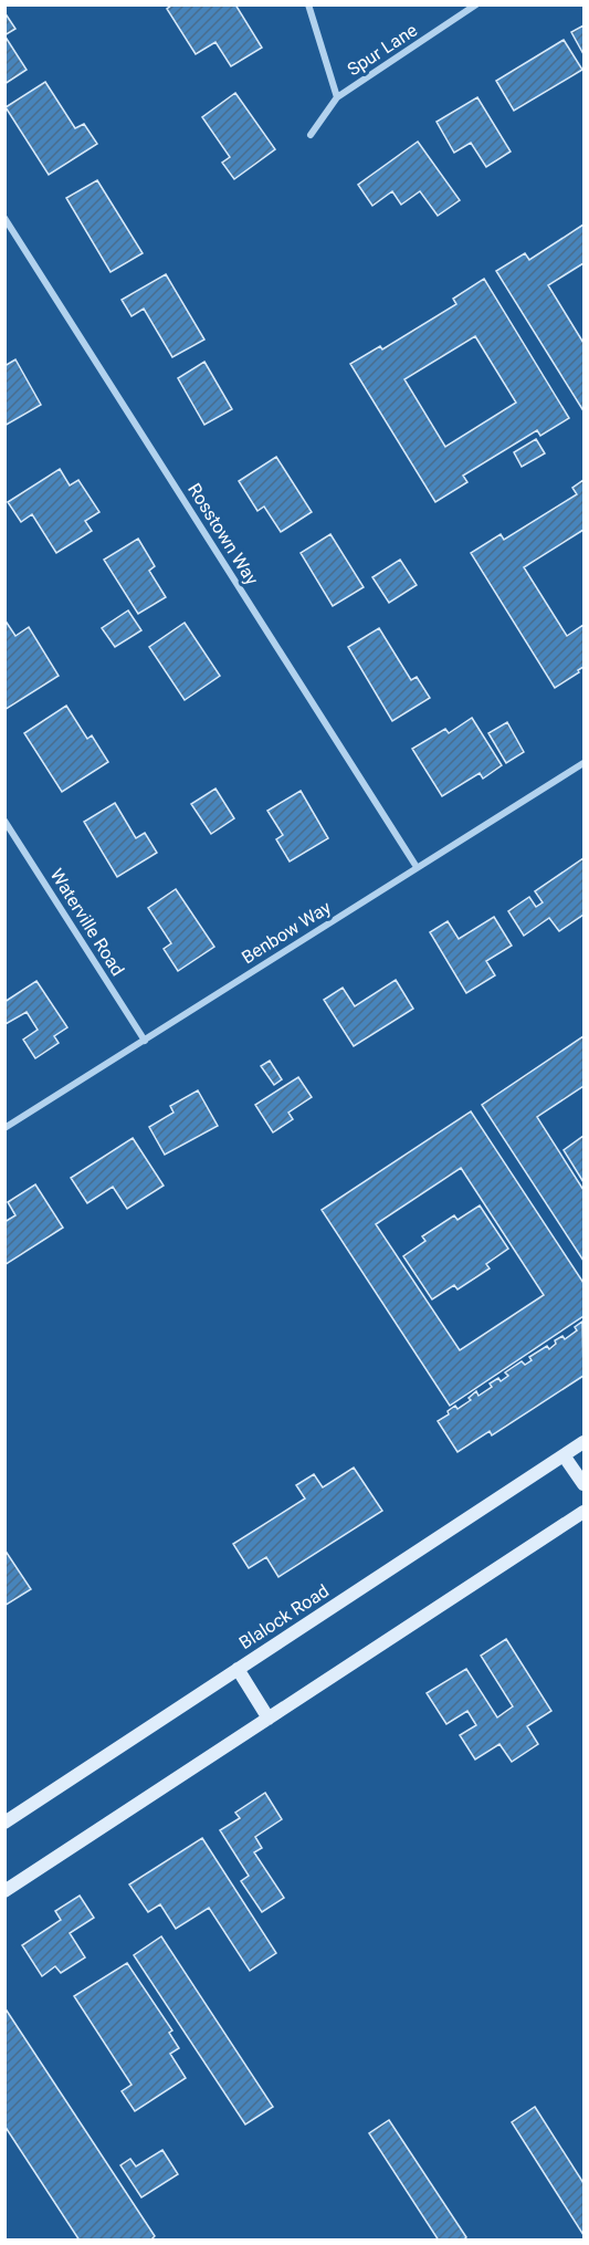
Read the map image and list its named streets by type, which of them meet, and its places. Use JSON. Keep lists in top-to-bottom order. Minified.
{"streets":{"main road":["Blalock Road"],"street":["Spur Lane","Rosstown Way","Waterville Road","Benbow Way"]},"crossings":[["Rosstown Way","Benbow Way"],["Waterville Road","Benbow Way"]]}
